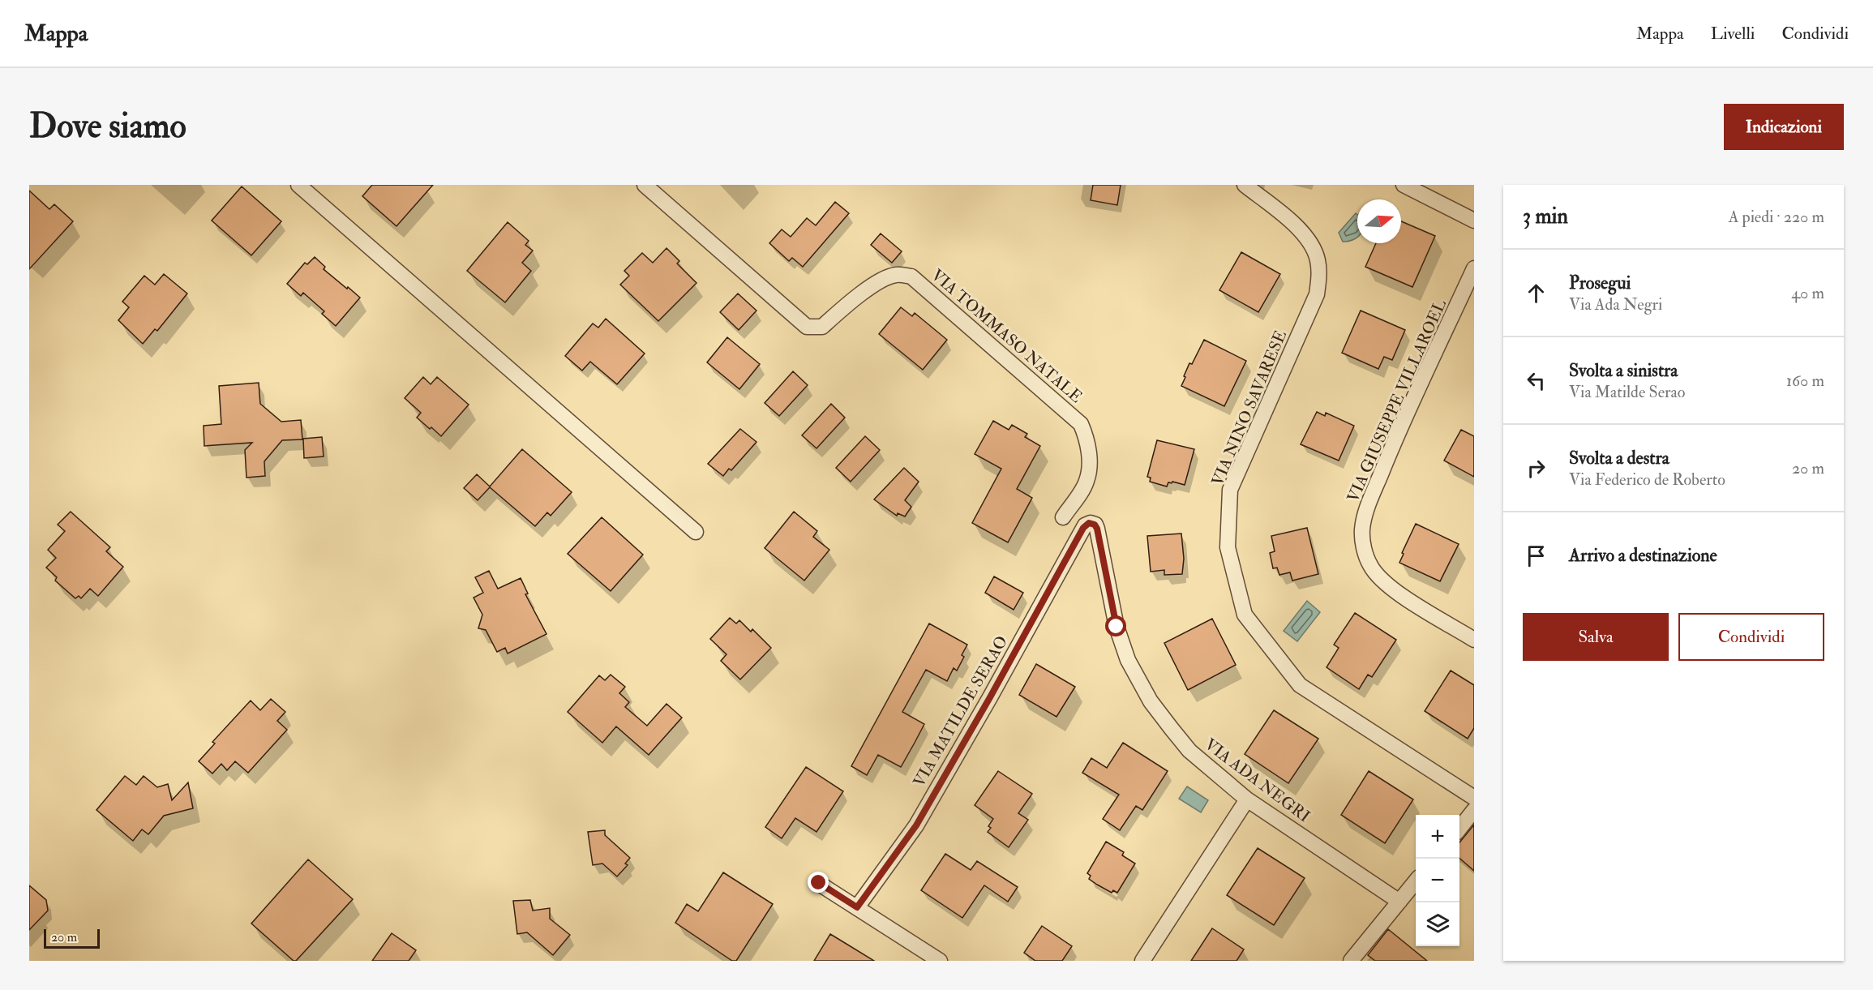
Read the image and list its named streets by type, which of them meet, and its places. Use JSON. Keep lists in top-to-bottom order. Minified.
{"streets":{"street":["VIA TOMMASO NATALE","VIA GIUSEPPE VILLAROEL","VIA NINO SAVARESE","VIA MATILDE SERAO","VIA ADA NEGRI"]},"crossings":[["VIA MATILDE SERAO","VIA ADA NEGRI"]],"scale_bar":"20 m","north":"right","page":{"header":"Mappa","nav":["Mappa","Livelli","Condividi"],"buttons":["Indicazioni",["Salva","Condividi"]],"title":"Dove siamo","heading":["3 min","A piedi · 220 m"],"list":[["Prosegui","Via Ada Negri","40 m"],["Svolta a sinistra","Via Matilde Serao","160 m"],["Svolta a destra","Via Federico de Roberto","20 m"],"Arrivo a destinazione"],"map_buttons":["+","−"],"scale":"20 m"}}
